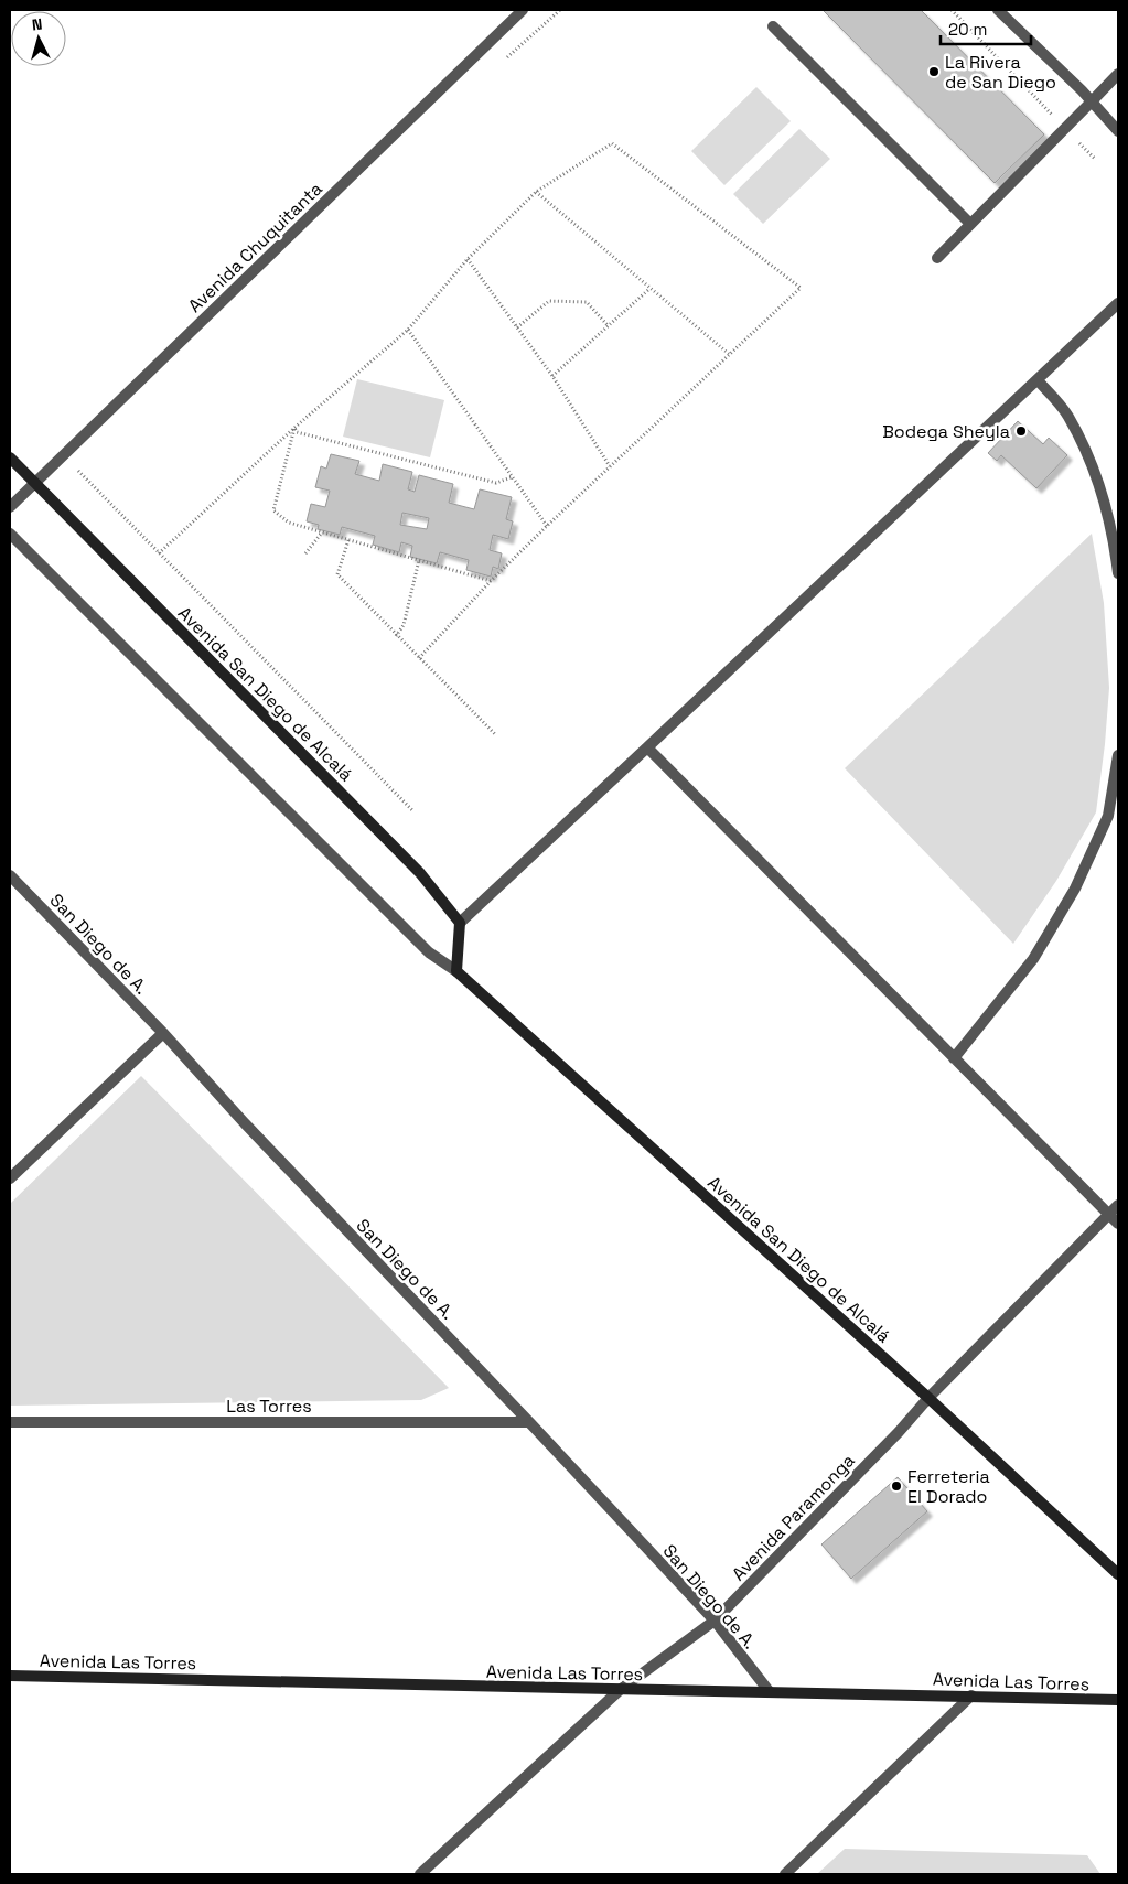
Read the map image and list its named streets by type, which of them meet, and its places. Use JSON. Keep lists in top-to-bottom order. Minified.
{"streets":{"street":["Avenida Chuquitanta","Avenida San Diego de Alcalá","San Diego de A.","Las Torres","Avenida Paramonga","Avenida Las Torres"]},"crossings":[["Avenida Chuquitanta","Avenida San Diego de Alcalá"],["Avenida San Diego de Alcalá","Avenida Paramonga"],["San Diego de A.","Las Torres"],["San Diego de A.","Avenida Paramonga"],["San Diego de A.","Avenida Las Torres"],["Avenida Paramonga","Avenida Las Torres"]],"places":["La Rivera de San Diego","Bodega Sheyla","Ferreteria El Dorado"],"scale_bar":"20 m","north":"top"}
